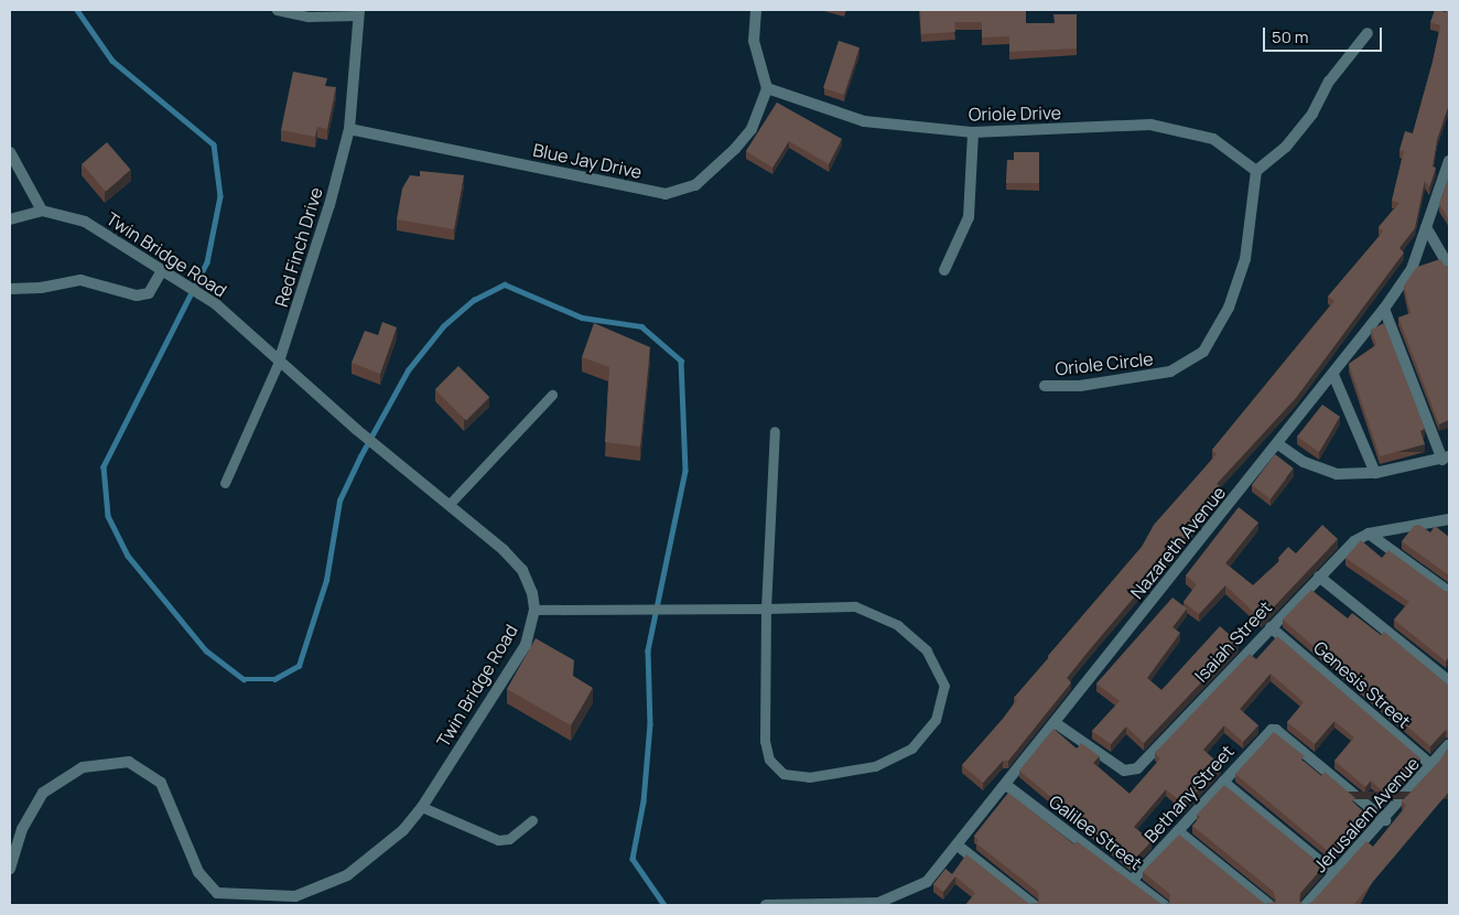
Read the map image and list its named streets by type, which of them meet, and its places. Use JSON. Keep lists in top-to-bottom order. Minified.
{"streets":{"street":["Oriole Drive","Blue Jay Drive","Red Finch Drive","Twin Bridge Road","Oriole Circle","Nazareth Avenue","Isaiah Street","Genesis Street","Bethany Street","Jerusalem Avenue","Galilee Street"]},"crossings":[["Oriole Drive","Blue Jay Drive"],["Oriole Drive","Oriole Circle"],["Blue Jay Drive","Red Finch Drive"],["Red Finch Drive","Twin Bridge Road"],["Nazareth Avenue","Isaiah Street"],["Nazareth Avenue","Galilee Street"],["Isaiah Street","Genesis Street"],["Genesis Street","Jerusalem Avenue"],["Bethany Street","Jerusalem Avenue"],["Bethany Street","Galilee Street"]],"scale_bar":"50 m"}
